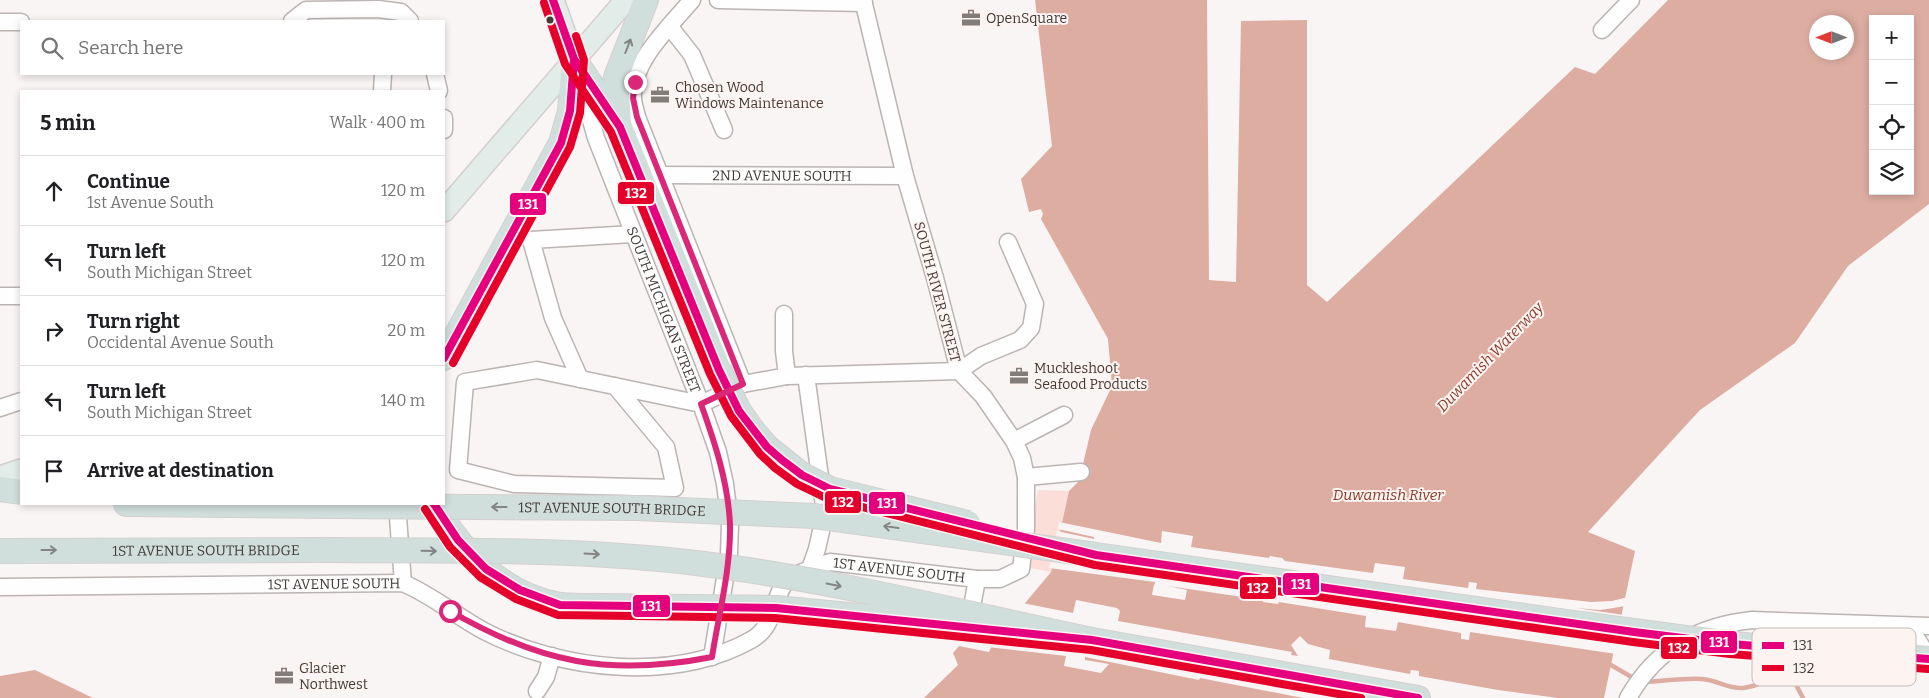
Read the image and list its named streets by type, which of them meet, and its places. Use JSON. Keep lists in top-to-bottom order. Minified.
{"streets":{"highway":["1ST AVENUE SOUTH BRIDGE"],"main road":["SOUTH MICHIGAN STREET"],"street":["2ND AVENUE SOUTH","SOUTH RIVER STREET","1ST AVENUE SOUTH"]},"crossings":[["2ND AVENUE SOUTH","SOUTH RIVER STREET"],["SOUTH RIVER STREET","1ST AVENUE SOUTH"],["SOUTH MICHIGAN STREET","1ST AVENUE SOUTH"]],"water":["Duwamish Waterway","Duwamish River"],"places":{"office":["OpenSquare","Chosen Wood Windows Maintenance","Muckleshoot Seafood Products","Glacier Northwest"]},"lines":["transit line 131","transit line 132"],"legend":["131","132"],"north":"left","page":{"map_buttons":["+","−"],"search":"Search here","heading":["5 min","Walk · 400 m"],"list":[["Continue","1st Avenue South","120 m"],["Turn left","South Michigan Street","120 m"],["Turn right","Occidental Avenue South","20 m"],["Turn left","South Michigan Street","140 m"],"Arrive at destination"]}}
